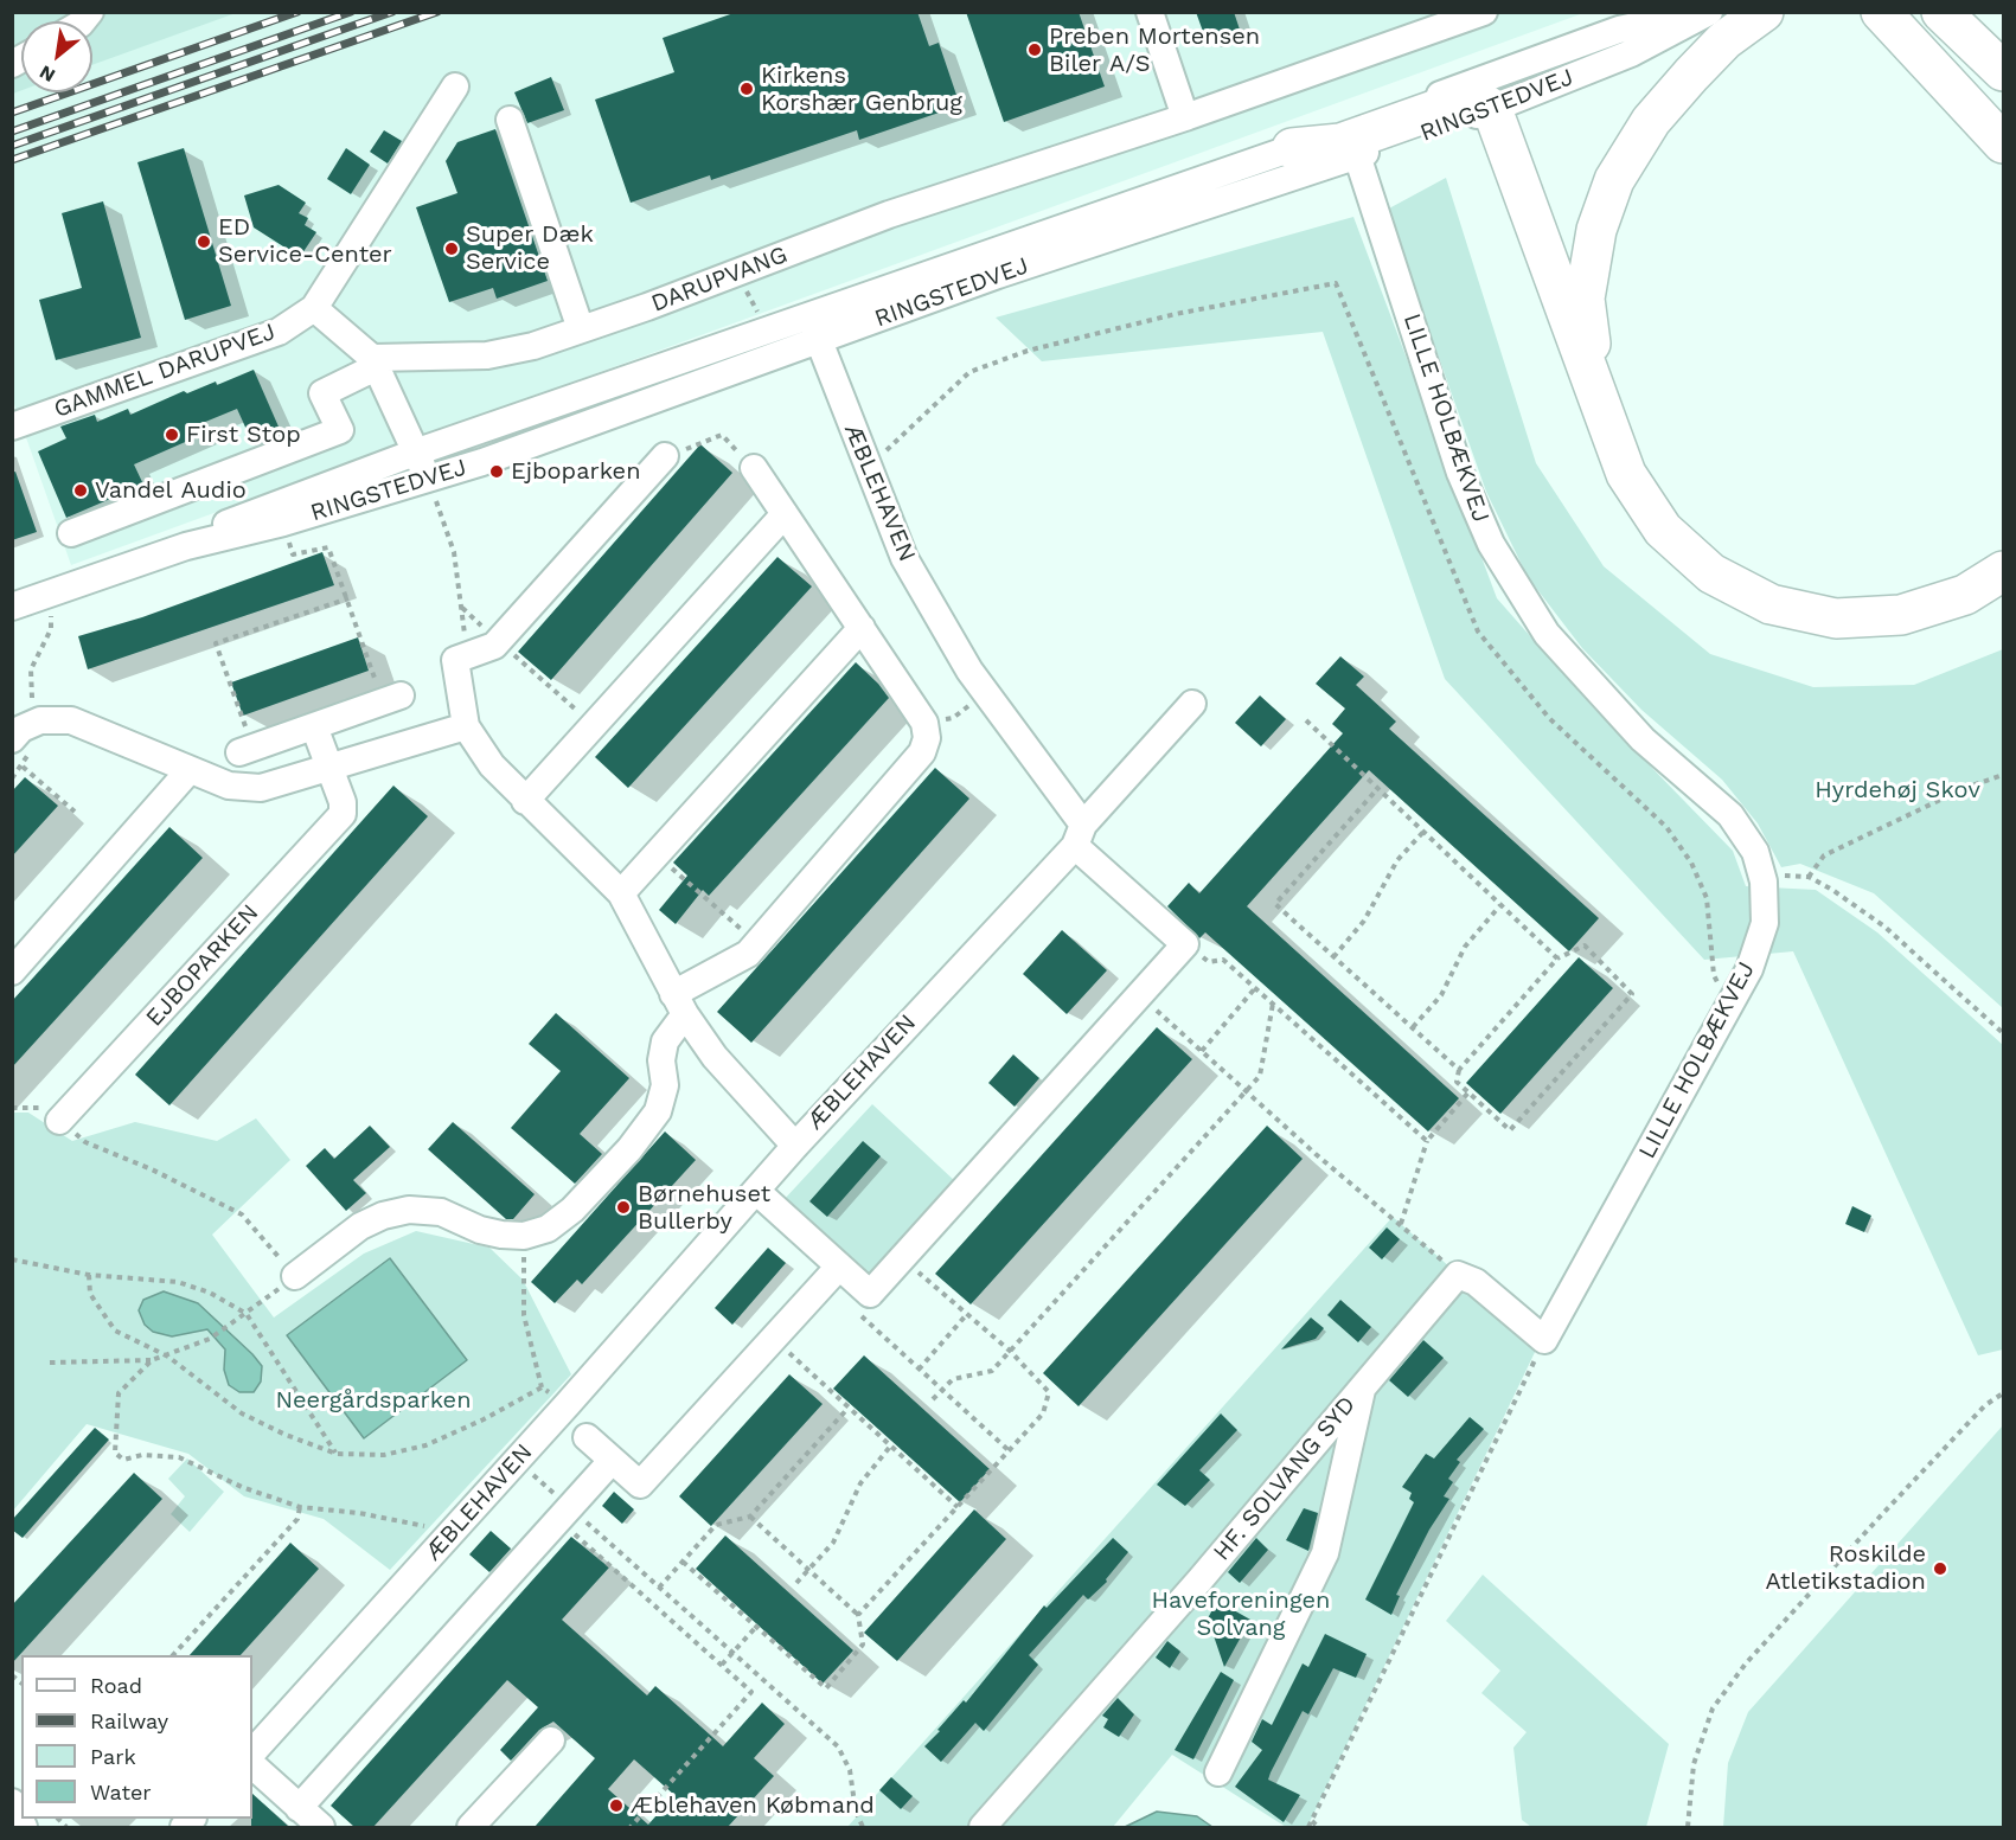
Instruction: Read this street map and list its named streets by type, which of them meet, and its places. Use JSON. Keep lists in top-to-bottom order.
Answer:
{
  "streets": {
    "street": [
      "RINGSTEDVEJ",
      "DARUPVANG",
      "GAMMEL DARUPVEJ",
      "LILLE HOLBÆKVEJ",
      "ÆBLEHAVEN",
      "EJBOPARKEN",
      "HF. SOLVANG SYD"
    ]
  },
  "crossings": [
    ["RINGSTEDVEJ", "LILLE HOLBÆKVEJ"],
    ["RINGSTEDVEJ", "ÆBLEHAVEN"]
  ],
  "parks": ["Hyrdehøj Skov", "Neergårdsparken", "Haveforeningen Solvang"],
  "places": [
    "Preben Mortensen Biler A/S",
    "Kirkens Korshær Genbrug",
    "ED Service-Center",
    "Super Dæk Service",
    "First Stop",
    "Ejboparken",
    "Vandel Audio",
    "Børnehuset Bullerby",
    "Roskilde Atletikstadion",
    "Æblehaven Købmand"
  ],
  "legend": [
    "Road",
    "Railway",
    "Park",
    "Water"
  ],
  "north": "bottom left"
}
